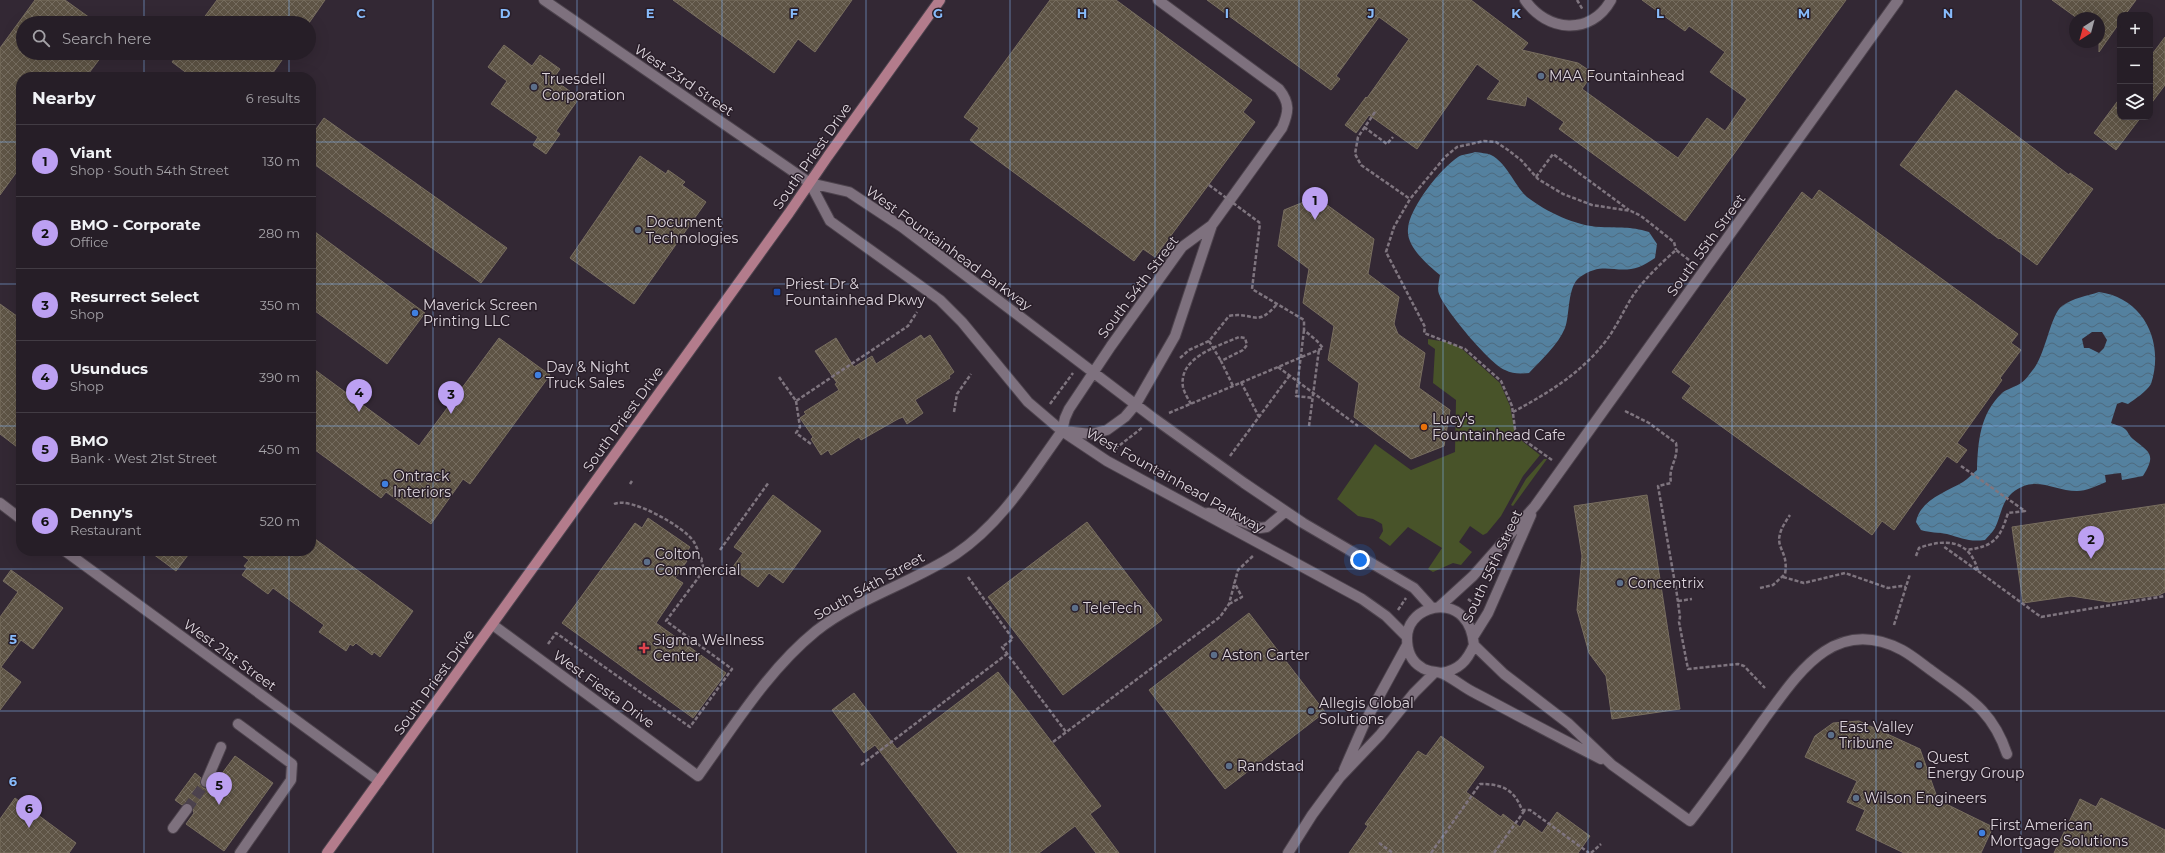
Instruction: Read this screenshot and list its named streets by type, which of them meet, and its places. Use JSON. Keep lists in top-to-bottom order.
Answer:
{
  "streets": {
    "main road": ["South Priest Drive"],
    "street": [
      "West 23rd Street",
      "South 55th Street",
      "West Fountainhead Parkway",
      "South 54th Street",
      "West 21st Street",
      "West Fiesta Drive"
    ]
  },
  "crossings": [
    ["West 23rd Street", "South Priest Drive"],
    ["West 23rd Street", "West Fountainhead Parkway"],
    ["South Priest Drive", "West Fountainhead Parkway"],
    ["South Priest Drive", "West 21st Street"],
    ["South Priest Drive", "West Fiesta Drive"],
    ["South 55th Street", "West Fountainhead Parkway"],
    ["West Fountainhead Parkway", "South 54th Street"],
    ["South 54th Street", "West Fiesta Drive"]
  ],
  "places": {
    "other": [
      "MAA Fountainhead",
      "Truesdell Corporation",
      "Document Technologies",
      "Maverick Screen Printing LLC",
      "Day & Night Truck Sales",
      "Lucy's Fountainhead Cafe",
      "Ontrack Interiors",
      "Colton Commercial",
      "Concentrix",
      "TeleTech",
      "Aston Carter",
      "Allegis Global Solutions",
      "East Valley Tribune",
      "Quest Energy Group",
      "Randstad",
      "Wilson Engineers",
      "First American Mortgage Solutions"
    ],
    "transit": ["Priest Dr & Fountainhead Pkwy"],
    "health": ["Sigma Wellness Center"]
  },
  "north": "bottom left",
  "page": {
    "map_buttons": ["+", "−"],
    "search": "Search here",
    "heading": ["Nearby", "6 results"],
    "list": [
      {
        "mark": "1",
        "name": "Viant",
        "note": "Shop · South 54th Street",
        "value": "130 m"
      },
      {
        "mark": "2",
        "name": "BMO - Corporate",
        "note": "Office",
        "value": "280 m"
      },
      {
        "mark": "3",
        "name": "Resurrect Select",
        "note": "Shop",
        "value": "350 m"
      },
      {
        "mark": "4",
        "name": "Usunducs",
        "note": "Shop",
        "value": "390 m"
      },
      {
        "mark": "5",
        "name": "BMO",
        "note": "Bank · West 21st Street",
        "value": "450 m"
      },
      {
        "mark": "6",
        "name": "Denny's",
        "note": "Restaurant",
        "value": "520 m"
      }
    ],
    "pins": [
      "1",
      "4",
      "3",
      "2",
      "5",
      "6"
    ]
  },
  "grid": {
    "columns": [
      "C",
      "D",
      "E",
      "F",
      "G",
      "H",
      "I",
      "J",
      "K",
      "L",
      "M",
      "N"
    ],
    "rows": ["5", "6"]
  }
}
